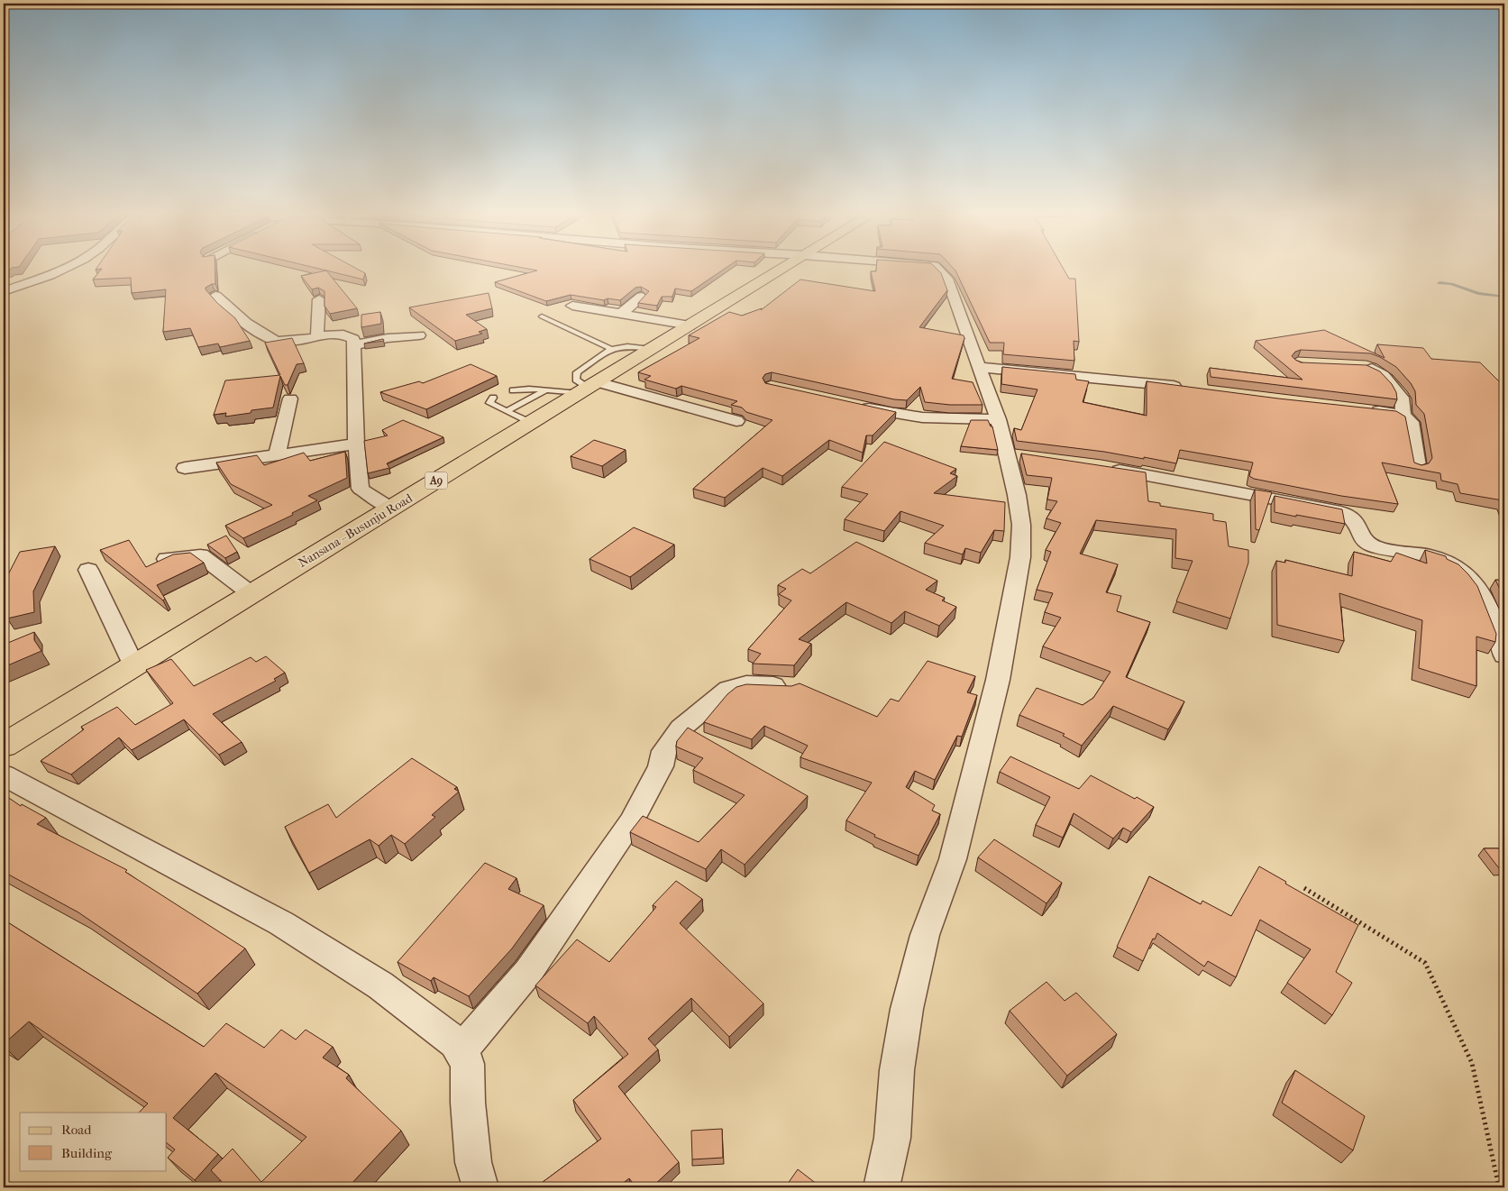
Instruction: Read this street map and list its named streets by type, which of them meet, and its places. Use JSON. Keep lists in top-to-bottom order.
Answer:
{
  "streets": {
    "main road": ["A9", "Nansana - Busunju Road"]
  },
  "legend": ["Road", "Building"]
}
